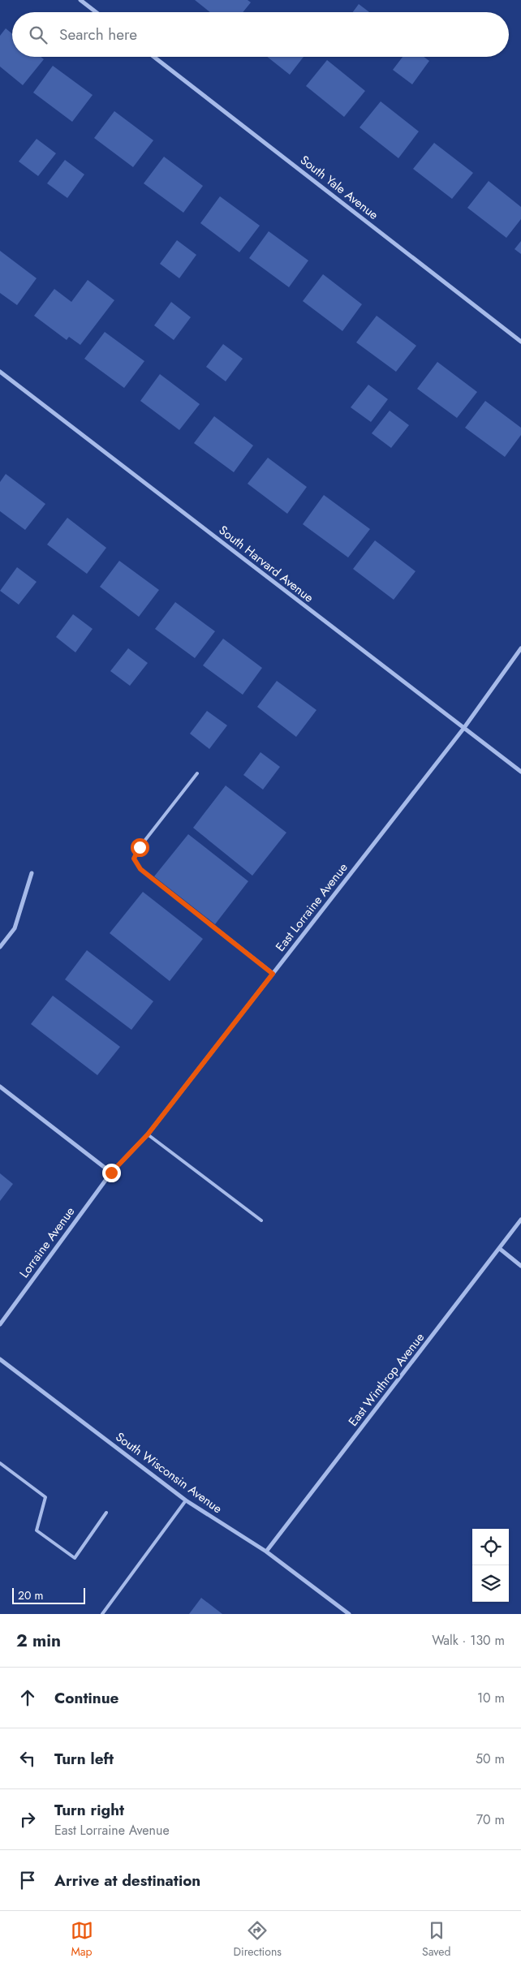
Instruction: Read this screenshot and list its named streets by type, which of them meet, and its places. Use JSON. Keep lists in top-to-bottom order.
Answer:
{
  "streets": {
    "street": [
      "South Yale Avenue",
      "South Harvard Avenue",
      "East Lorraine Avenue",
      "Lorraine Avenue",
      "East Winthrop Avenue",
      "South Wisconsin Avenue"
    ]
  },
  "crossings": [
    ["South Harvard Avenue", "East Lorraine Avenue"],
    ["East Lorraine Avenue", "Lorraine Avenue"],
    ["East Winthrop Avenue", "South Wisconsin Avenue"]
  ],
  "scale_bar": "20 m",
  "page": {
    "search": "Search here",
    "scale": "20 m",
    "heading": ["2 min", "Walk · 130 m"],
    "list": [
      ["Continue", "10 m"],
      ["Turn left", "50 m"],
      ["Turn right", "East Lorraine Avenue", "70 m"],
      "Arrive at destination"
    ],
    "nav": ["Map", "Directions", "Saved"]
  }
}
